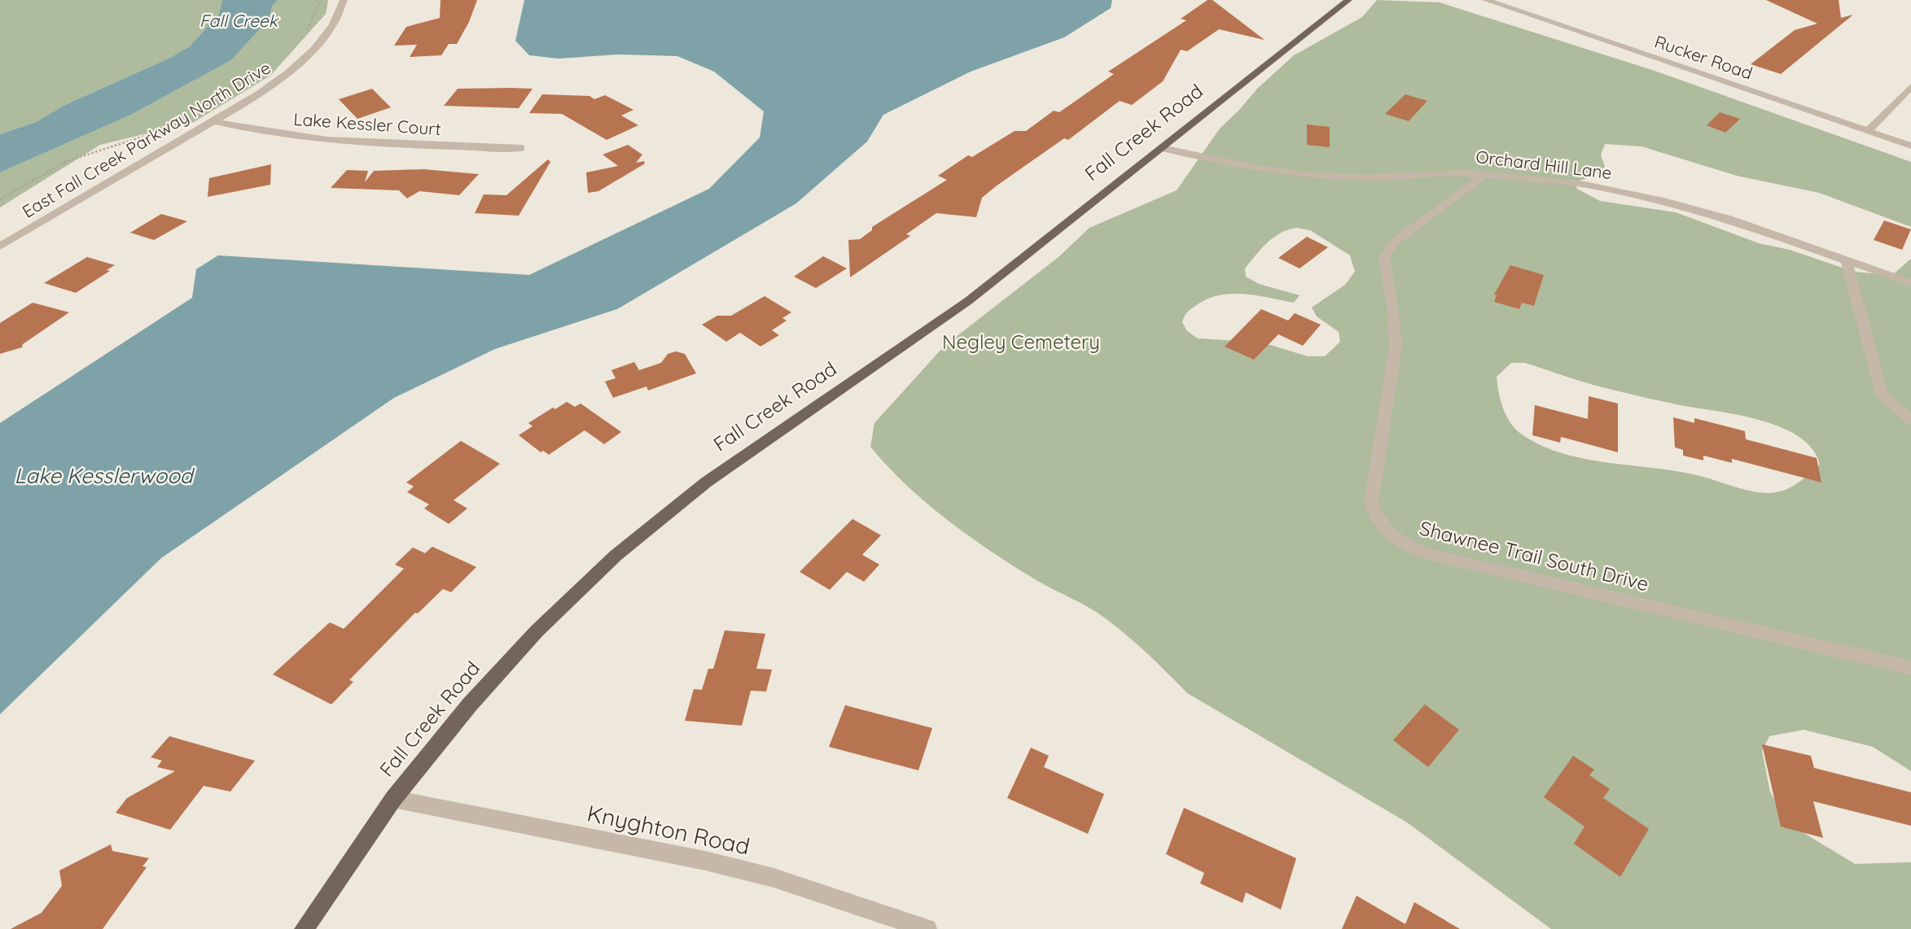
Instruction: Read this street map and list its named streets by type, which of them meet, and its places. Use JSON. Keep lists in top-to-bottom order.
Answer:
{
  "streets": {
    "main road": ["Fall Creek Road"],
    "street": [
      "Rucker Road",
      "Lake Kessler Court",
      "East Fall Creek Parkway North Drive",
      "Orchard Hill Lane",
      "Shawnee Trail South Drive",
      "Knyghton Road"
    ]
  },
  "crossings": [
    ["Lake Kessler Court", "East Fall Creek Parkway North Drive"],
    ["Fall Creek Road", "Orchard Hill Lane"],
    ["Fall Creek Road", "Knyghton Road"],
    ["Orchard Hill Lane", "Shawnee Trail South Drive"]
  ],
  "water": ["Fall Creek", "Lake Kesslerwood"],
  "parks": ["Negley Cemetery"]
}
